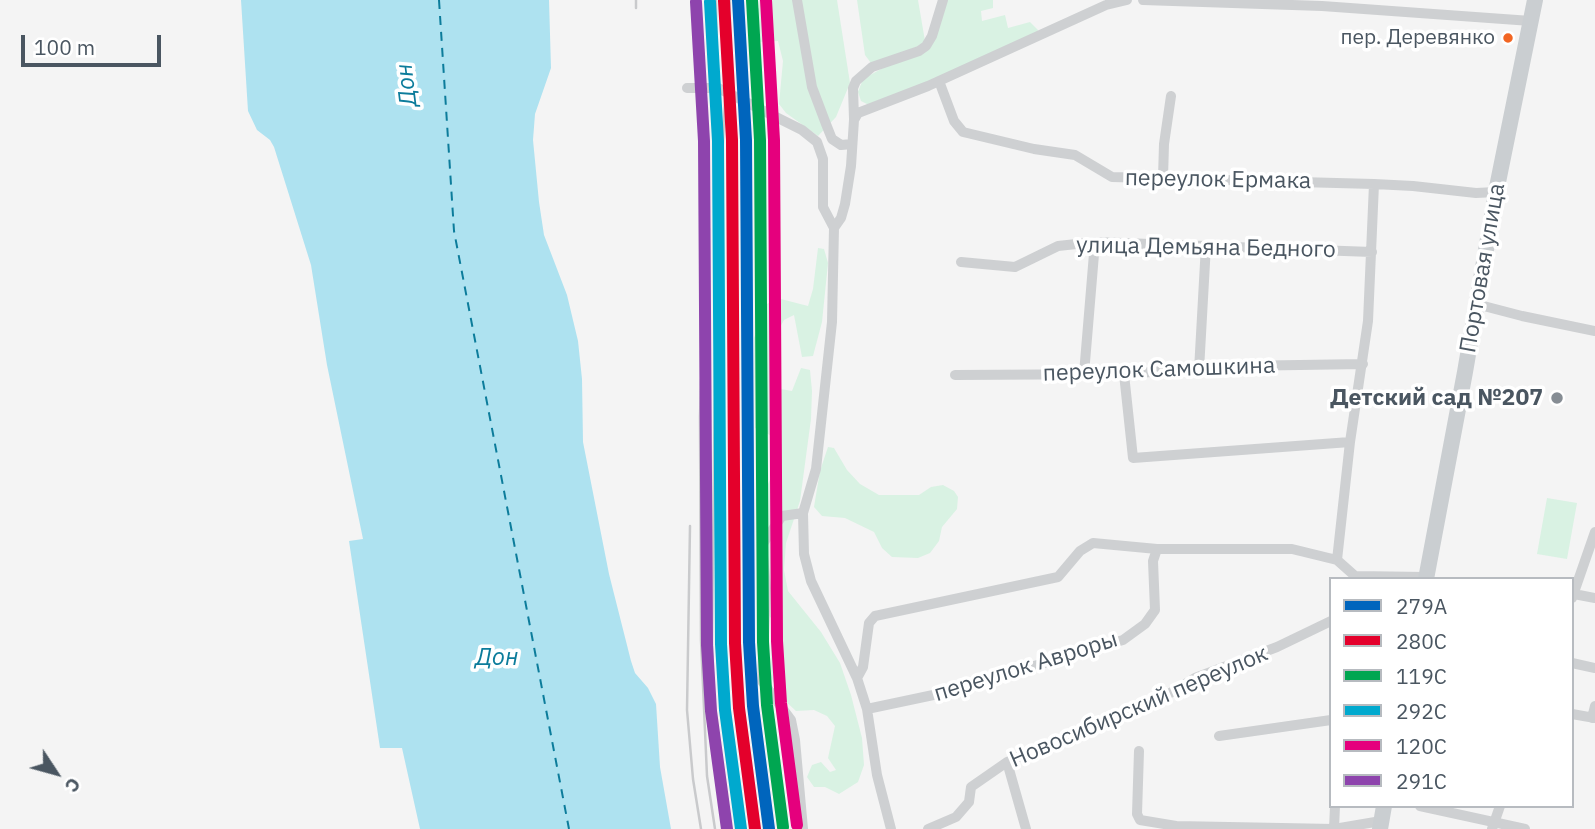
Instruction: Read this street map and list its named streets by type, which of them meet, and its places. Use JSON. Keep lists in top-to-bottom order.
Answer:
{
  "streets": {
    "main road": ["Портовая улица"],
    "street": [
      "переулок Ермака",
      "улица Демьяна Бедного",
      "переулок Самошкина",
      "переулок Авроры",
      "Новосибирский переулок"
    ]
  },
  "crossings": [
    ["переулок Ермака", "Портовая улица"]
  ],
  "water": ["Дон"],
  "places": ["пер. Деревянко", "Детский сад №207"],
  "lines": [
    "transit line 279А",
    "transit line 119С",
    "transit line 120С",
    "transit line 280С",
    "transit line 292С",
    "transit line 291С"
  ],
  "legend": [
    "279А",
    "280С",
    "119С",
    "292С",
    "120С",
    "291С"
  ],
  "scale_bar": "100 m",
  "north": "bottom right"
}
